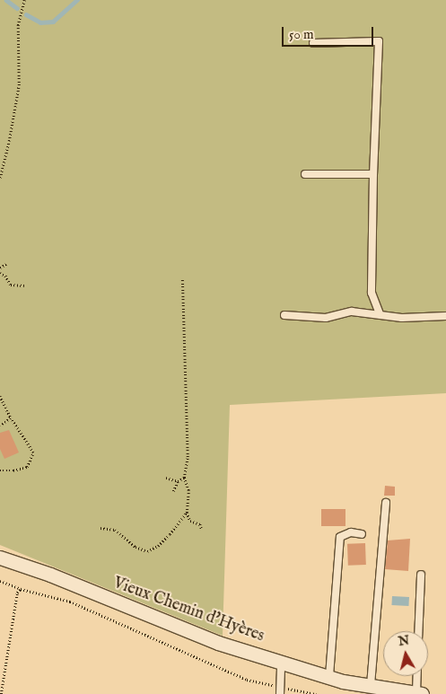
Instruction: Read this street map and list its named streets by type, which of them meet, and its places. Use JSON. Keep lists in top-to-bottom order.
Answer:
{
  "streets": {
    "street": ["Vieux Chemin d'Hyères"]
  },
  "scale_bar": "50 m",
  "north": "top"
}
